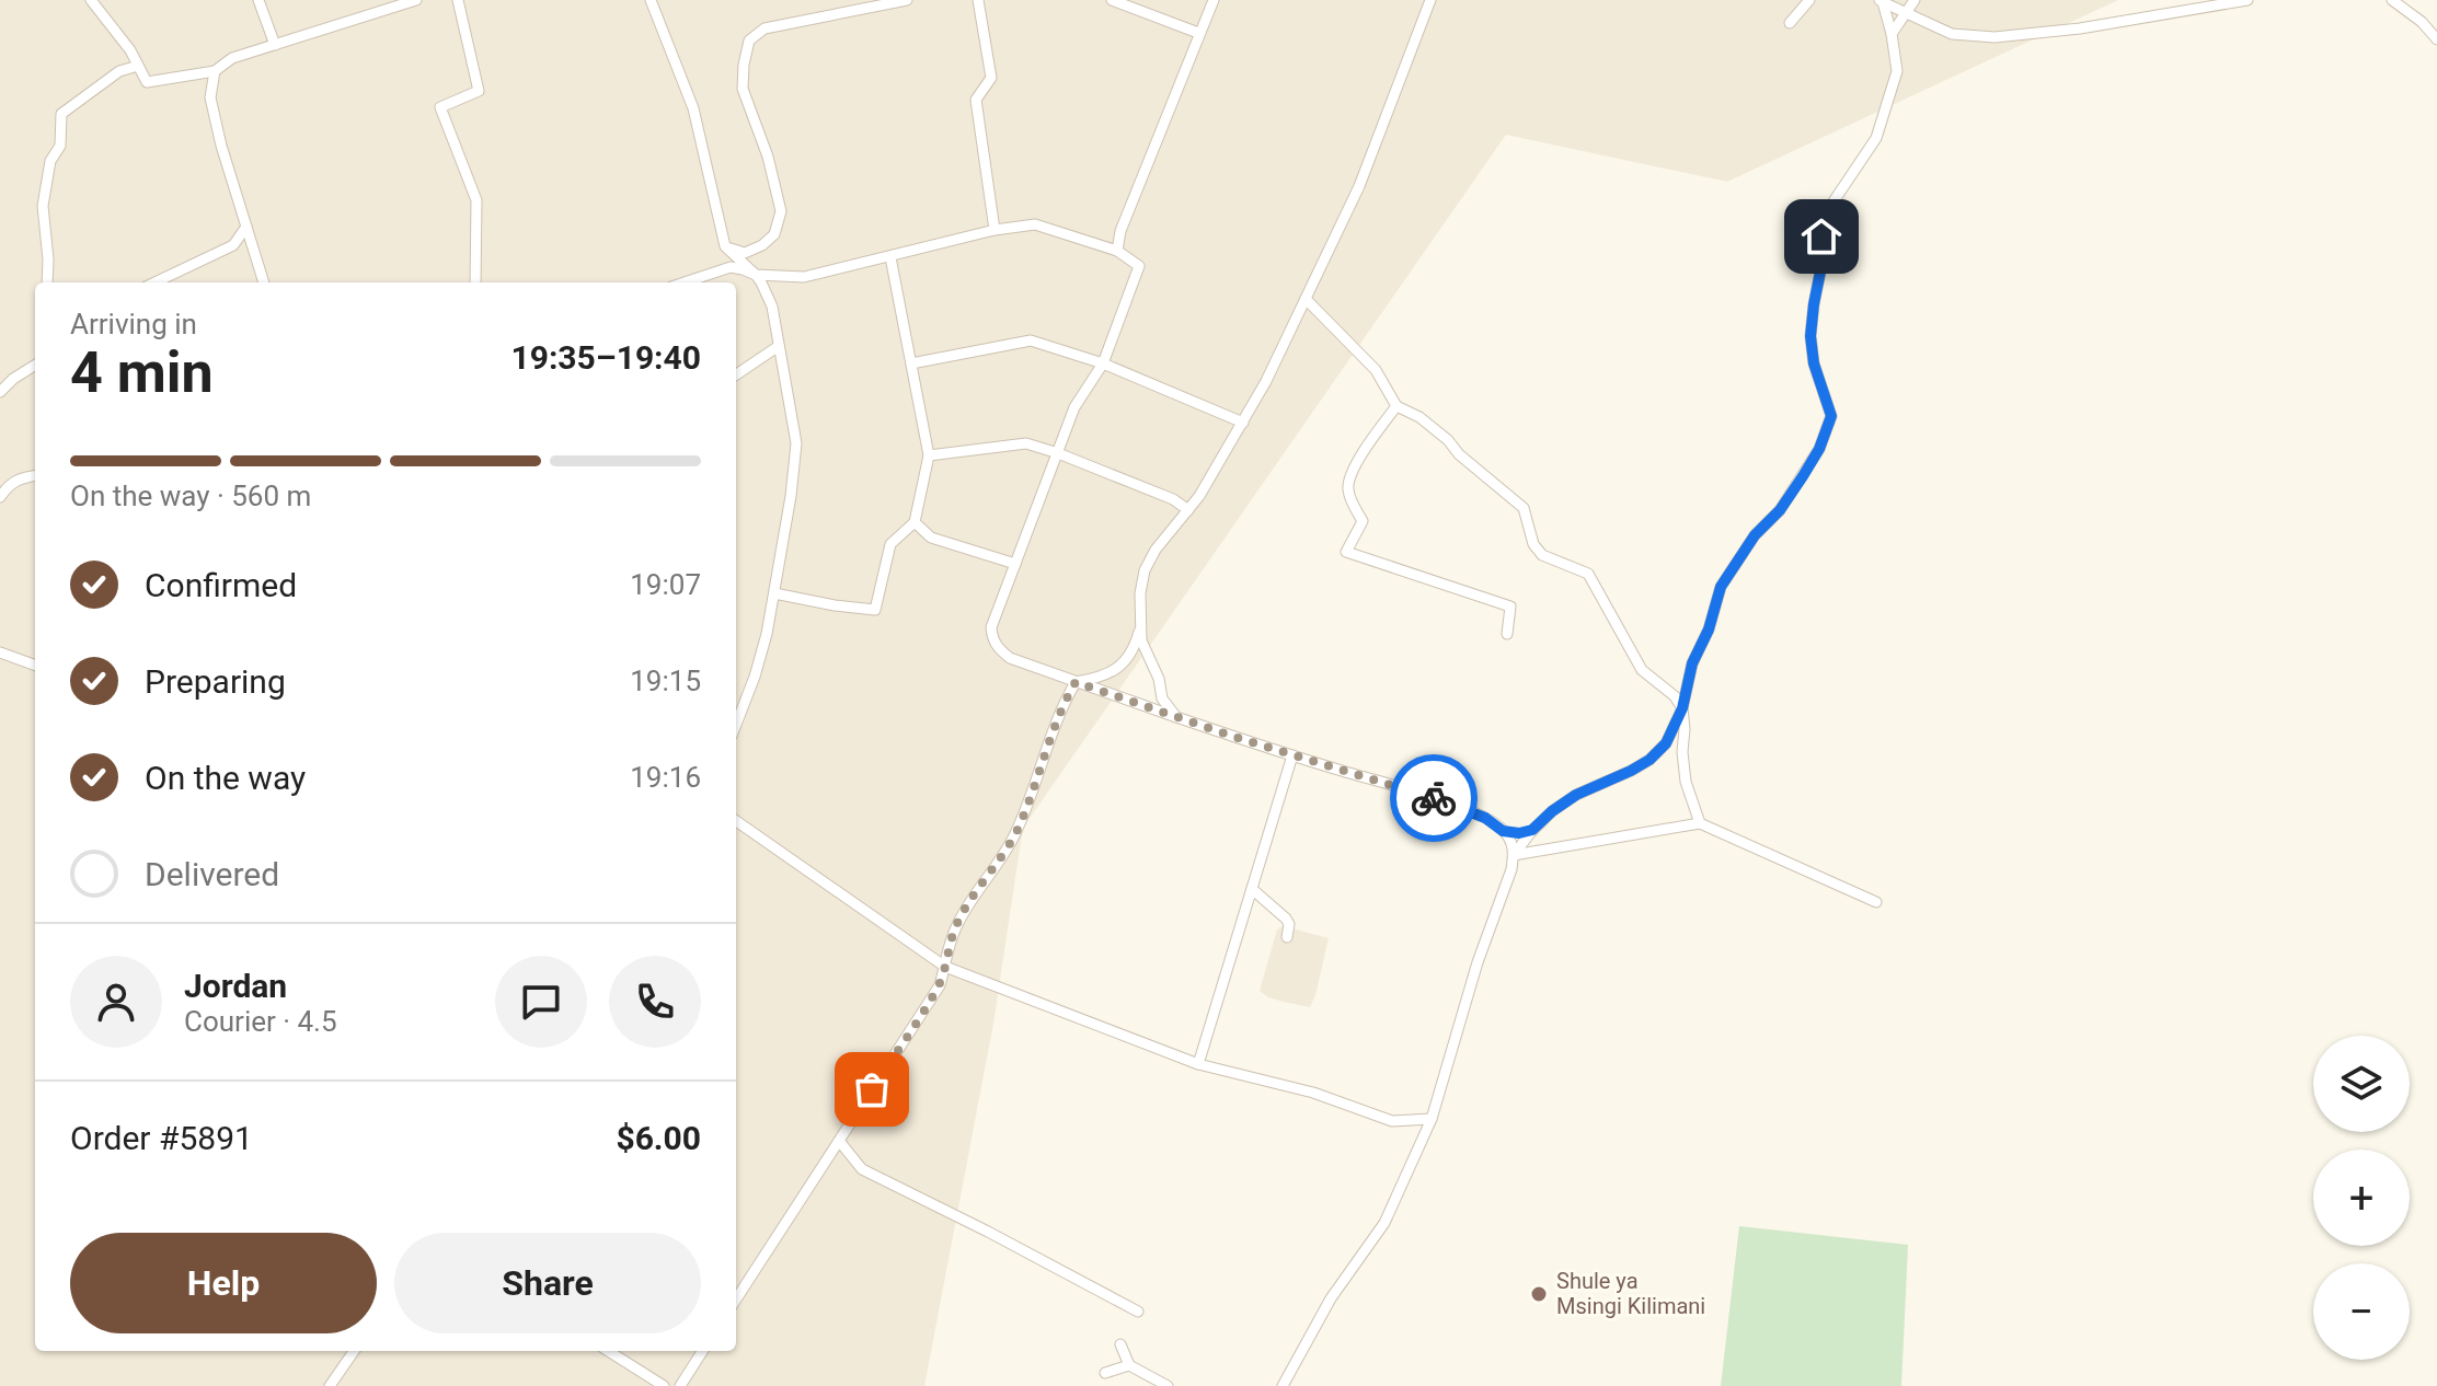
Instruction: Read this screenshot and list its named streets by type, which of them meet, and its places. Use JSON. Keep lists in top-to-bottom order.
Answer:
{
  "places": ["Shule ya Msingi Kilimani"],
  "page": {
    "heading": ["4 min", "Arriving in", "19:35–19:40"],
    "panel": [
      "Jordan",
      "Courier · 4.5",
      "Order #5891",
      "$6.00"
    ],
    "bar": "On the way · 560 m",
    "list": [
      ["Confirmed", "19:07"],
      ["Preparing", "19:15"],
      ["On the way", "19:16"],
      "Delivered"
    ],
    "map_buttons": ["+", "−"],
    "buttons": ["Help", "Share"]
  }
}
